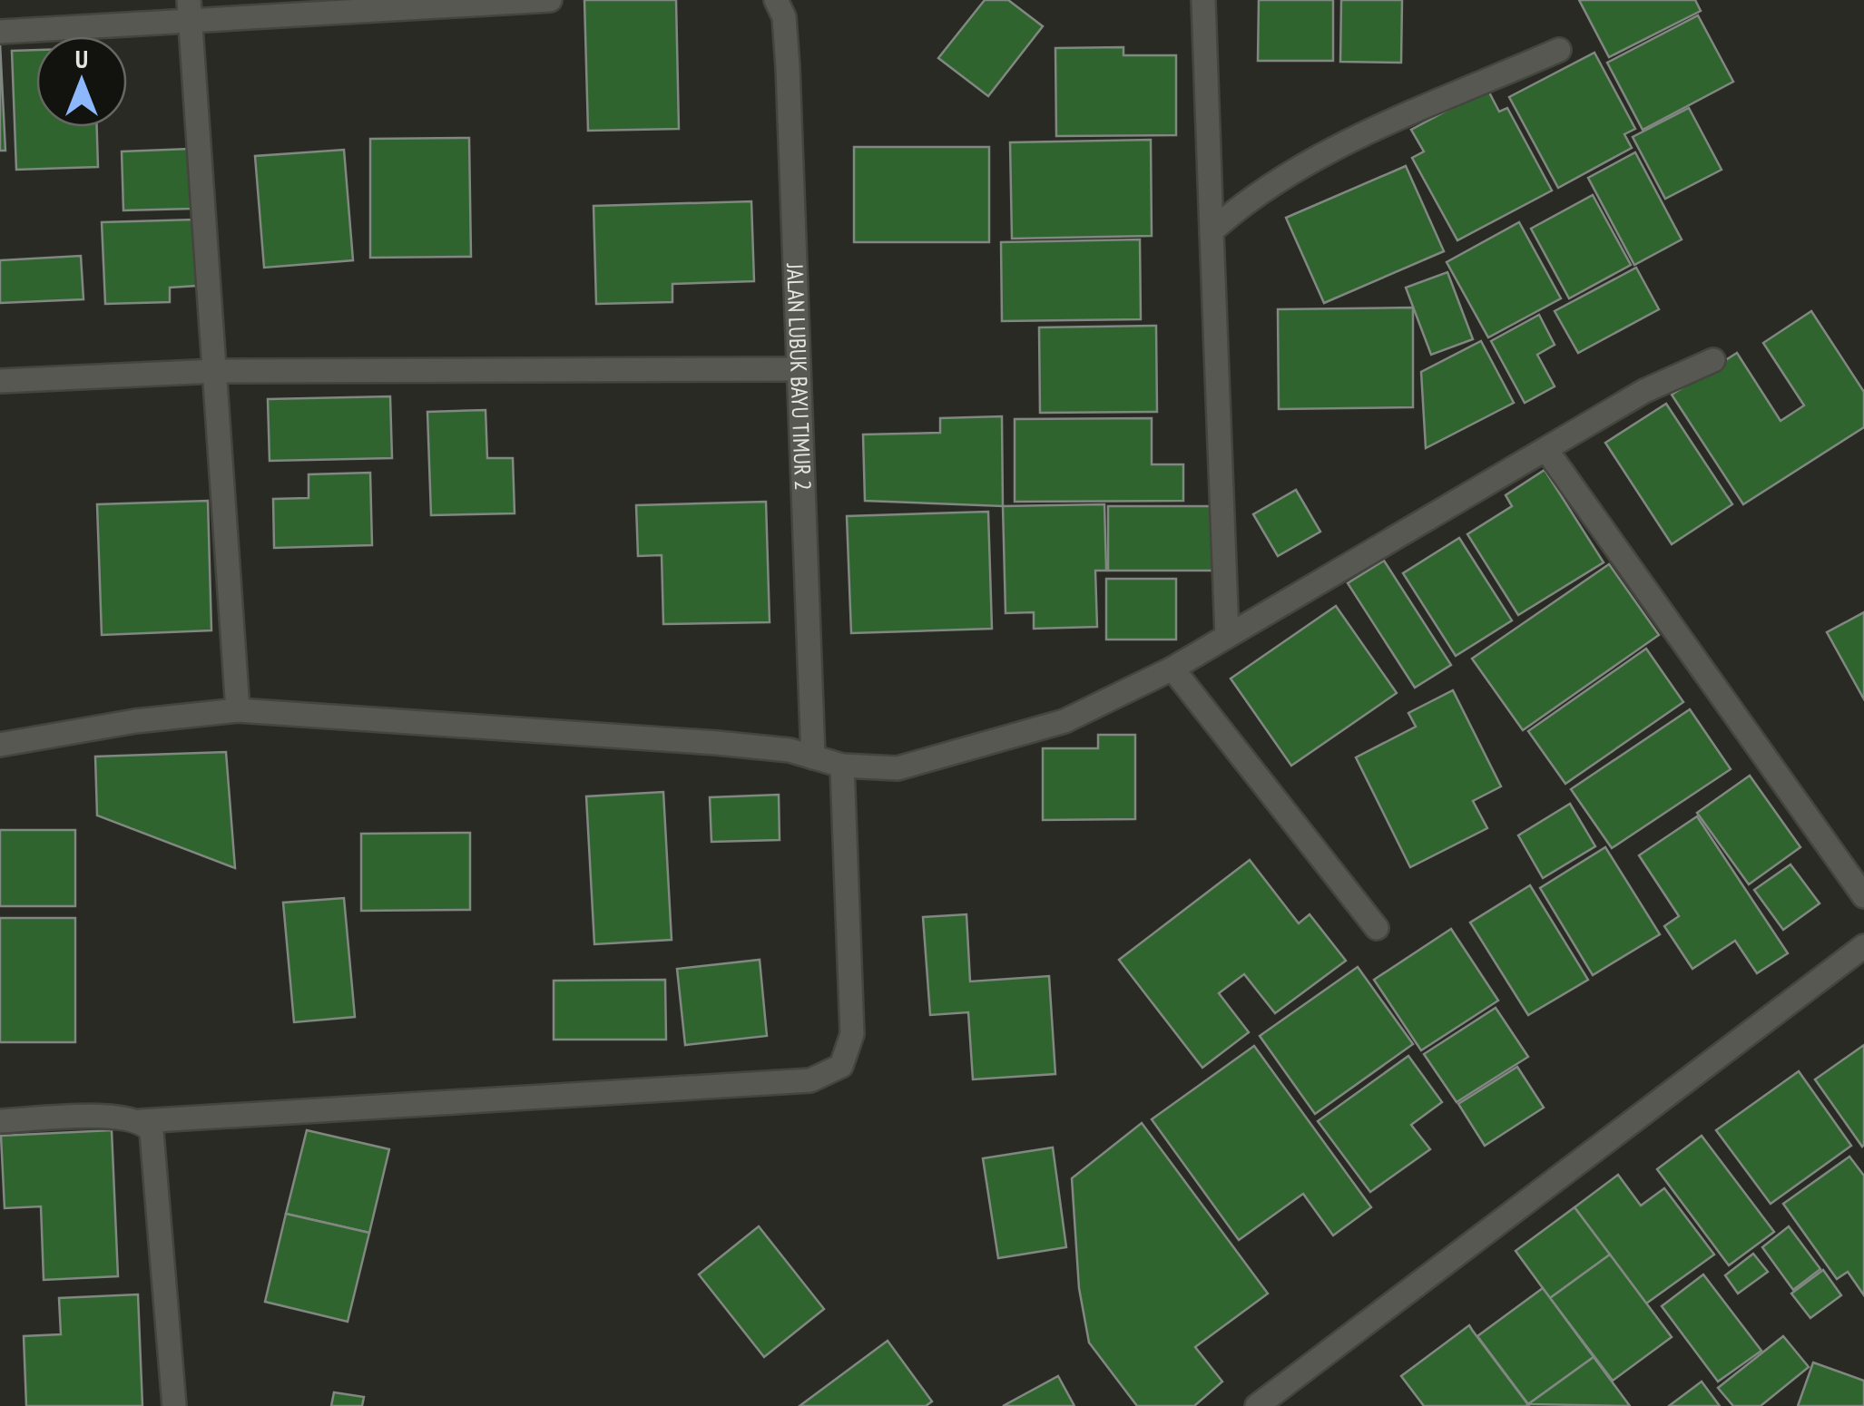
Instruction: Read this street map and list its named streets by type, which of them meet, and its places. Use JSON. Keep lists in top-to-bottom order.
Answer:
{
  "streets": {
    "street": ["JALAN LUBUK BAYU TIMUR 2"]
  },
  "north": "top"
}
